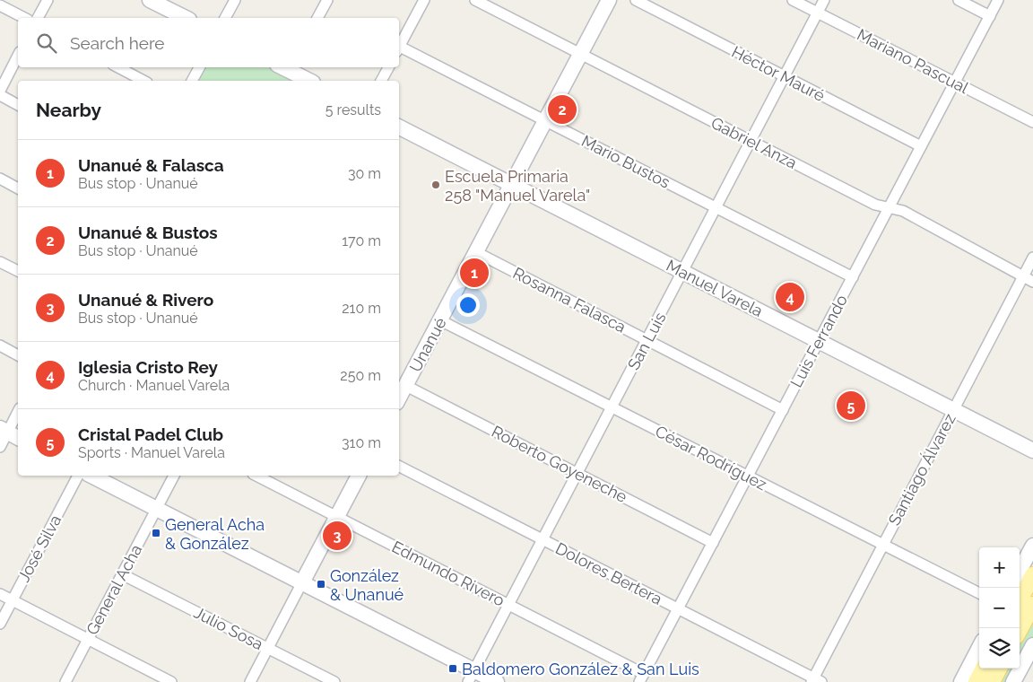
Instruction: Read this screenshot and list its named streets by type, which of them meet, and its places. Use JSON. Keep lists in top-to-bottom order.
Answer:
{
  "streets": {
    "street": [
      "Mariano Pascual",
      "Héctor Mauré",
      "Gabriel Anza",
      "Mario Bustos",
      "Manuel Varela",
      "Rosanna Falasca",
      "San Luis",
      "Luis Ferrando",
      "Unanué",
      "César Rodríguez",
      "Roberto Goyeneche",
      "Santiago Álvarez",
      "José Silva",
      "Edmundo Rivero",
      "Dolores Bertera",
      "General Acha",
      "Julio Sosa"
    ]
  },
  "crossings": [
    ["Mariano Pascual", "San Luis"],
    ["Mariano Pascual", "Luis Ferrando"],
    ["Héctor Mauré", "San Luis"],
    ["Héctor Mauré", "Luis Ferrando"],
    ["Gabriel Anza", "San Luis"],
    ["Gabriel Anza", "Luis Ferrando"],
    ["Gabriel Anza", "Unanué"],
    ["Gabriel Anza", "Santiago Álvarez"],
    ["Mario Bustos", "San Luis"],
    ["Mario Bustos", "Luis Ferrando"],
    ["Mario Bustos", "Unanué"],
    ["Manuel Varela", "San Luis"],
    ["Manuel Varela", "Luis Ferrando"],
    ["Manuel Varela", "Unanué"],
    ["Manuel Varela", "Santiago Álvarez"],
    ["Rosanna Falasca", "San Luis"],
    ["Rosanna Falasca", "Luis Ferrando"],
    ["Rosanna Falasca", "Unanué"],
    ["San Luis", "César Rodríguez"],
    ["San Luis", "Roberto Goyeneche"],
    ["San Luis", "Edmundo Rivero"],
    ["San Luis", "Dolores Bertera"],
    ["Luis Ferrando", "César Rodríguez"],
    ["Luis Ferrando", "Roberto Goyeneche"],
    ["Luis Ferrando", "Edmundo Rivero"],
    ["Luis Ferrando", "Dolores Bertera"],
    ["Unanué", "César Rodríguez"],
    ["Unanué", "Roberto Goyeneche"],
    ["César Rodríguez", "Santiago Álvarez"],
    ["Santiago Álvarez", "Dolores Bertera"],
    ["General Acha", "Julio Sosa"]
  ],
  "places": {
    "other": ["Escuela Primaria 258 \"Manuel Varela\""],
    "transit": ["General Acha & González", "González & Unanué", "Baldomero González & San Luis"]
  },
  "page": {
    "search": "Search here",
    "heading": ["Nearby", "5 results"],
    "pins": [
      "2",
      "1",
      "4",
      "5",
      "3"
    ],
    "list": [
      {
        "mark": "1",
        "name": "Unanué & Falasca",
        "note": "Bus stop · Unanué",
        "value": "30 m"
      },
      {
        "mark": "2",
        "name": "Unanué & Bustos",
        "note": "Bus stop · Unanué",
        "value": "170 m"
      },
      {
        "mark": "3",
        "name": "Unanué & Rivero",
        "note": "Bus stop · Unanué",
        "value": "210 m"
      },
      {
        "mark": "4",
        "name": "Iglesia Cristo Rey",
        "note": "Church · Manuel Varela",
        "value": "250 m"
      },
      {
        "mark": "5",
        "name": "Cristal Padel Club",
        "note": "Sports · Manuel Varela",
        "value": "310 m"
      }
    ],
    "map_buttons": ["+", "−"]
  }
}
